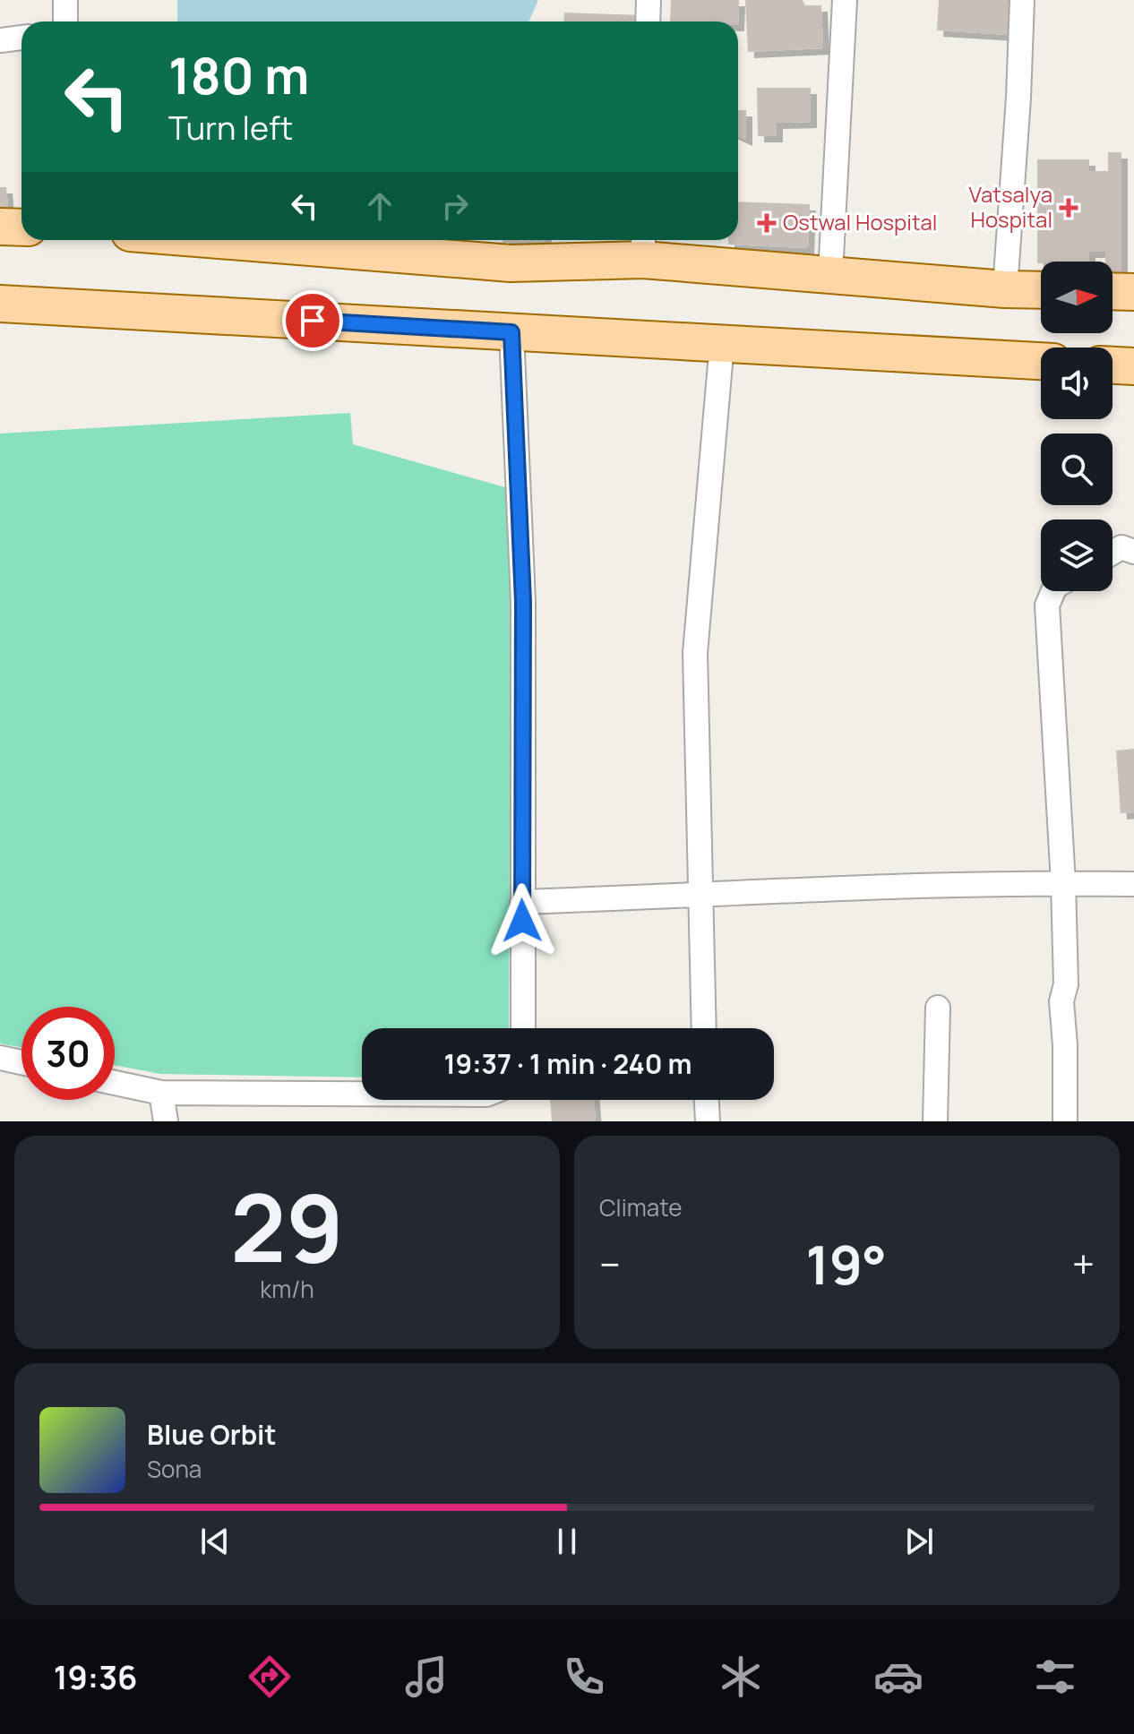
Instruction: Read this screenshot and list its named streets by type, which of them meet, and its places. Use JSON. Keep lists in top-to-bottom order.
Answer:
{
  "places": {
    "health": ["Vatsalya Hospital", "Ostwal Hospital"]
  },
  "north": "right",
  "page": {
    "turn": ["180 m", "Turn left"],
    "limit": "30",
    "trip": "19:37 · 1 min · 240 m",
    "tile": [
      ["29", "km/h"],
      "Climate"
    ],
    "heat": ["−", "19°", "+"],
    "song": ["Blue Orbit", "Sona"],
    "tabs": "19:36"
  }
}
